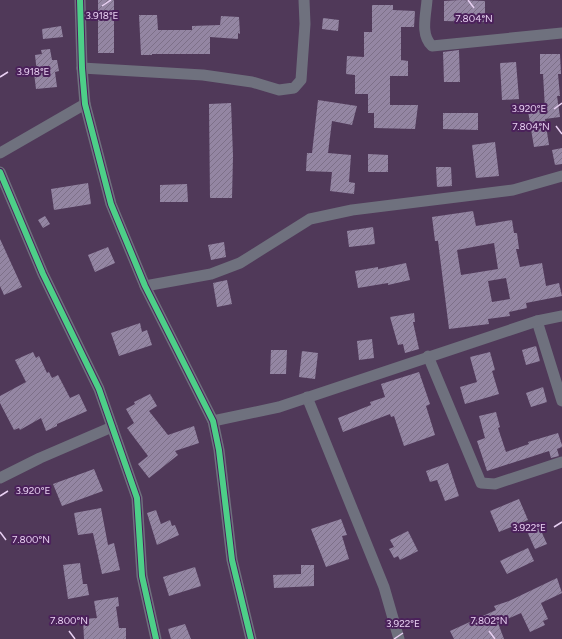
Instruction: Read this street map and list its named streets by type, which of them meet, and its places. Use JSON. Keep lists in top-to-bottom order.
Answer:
{
  "coordinates": [
    "3.918°E",
    "7.804°N",
    "3.920°E",
    "3.922°E",
    "7.800°N",
    "7.802°N"
  ]
}
